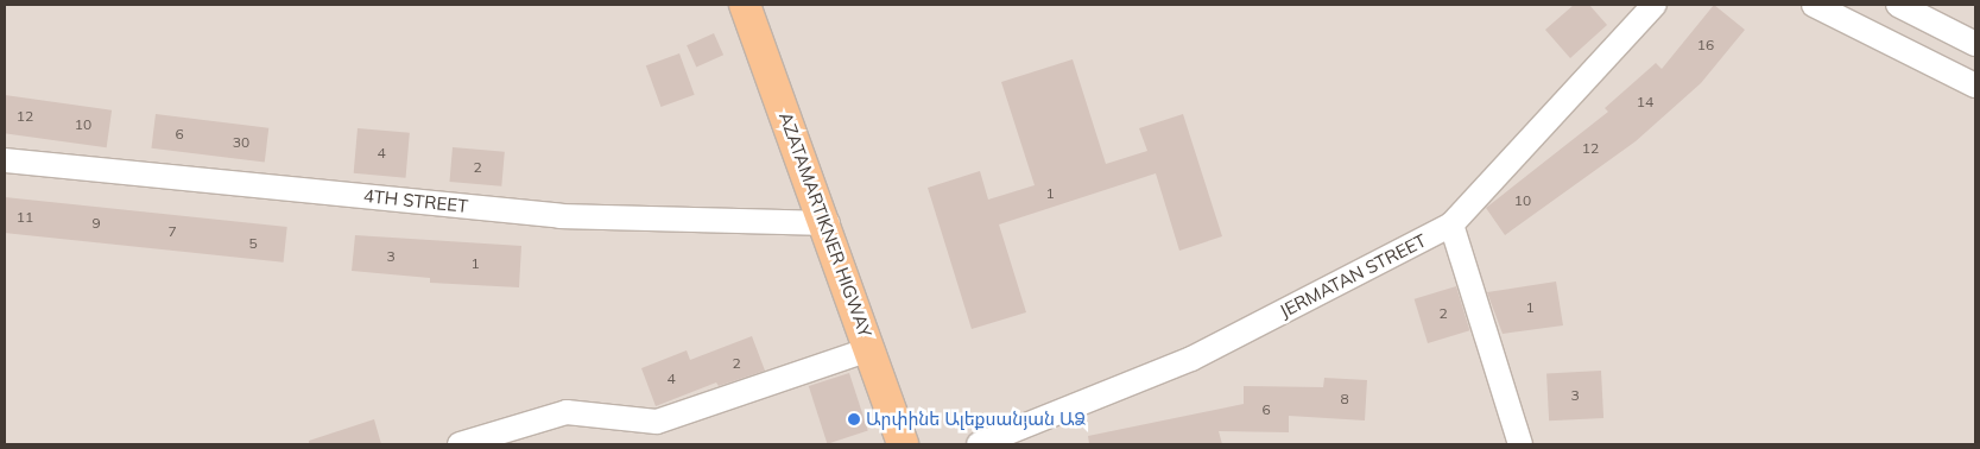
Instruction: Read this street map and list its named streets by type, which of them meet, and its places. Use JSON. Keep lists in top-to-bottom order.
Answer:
{
  "streets": {
    "main road": ["AZATAMARTIKNER HIGWAY"],
    "street": ["4TH STREET", "JERMATAN STREET"]
  },
  "crossings": [
    ["4TH STREET", "AZATAMARTIKNER HIGWAY"]
  ],
  "places": ["Արփինե Ալեքսանյան ԱՁ"],
  "house_numbers": [
    "16",
    "14",
    "12",
    "10",
    "6",
    "30",
    "12",
    "4",
    "2",
    "1",
    "10",
    "11",
    "9",
    "7",
    "5",
    "3",
    "1",
    "1",
    "2",
    "2",
    "4",
    "3",
    "8",
    "6"
  ]
}
